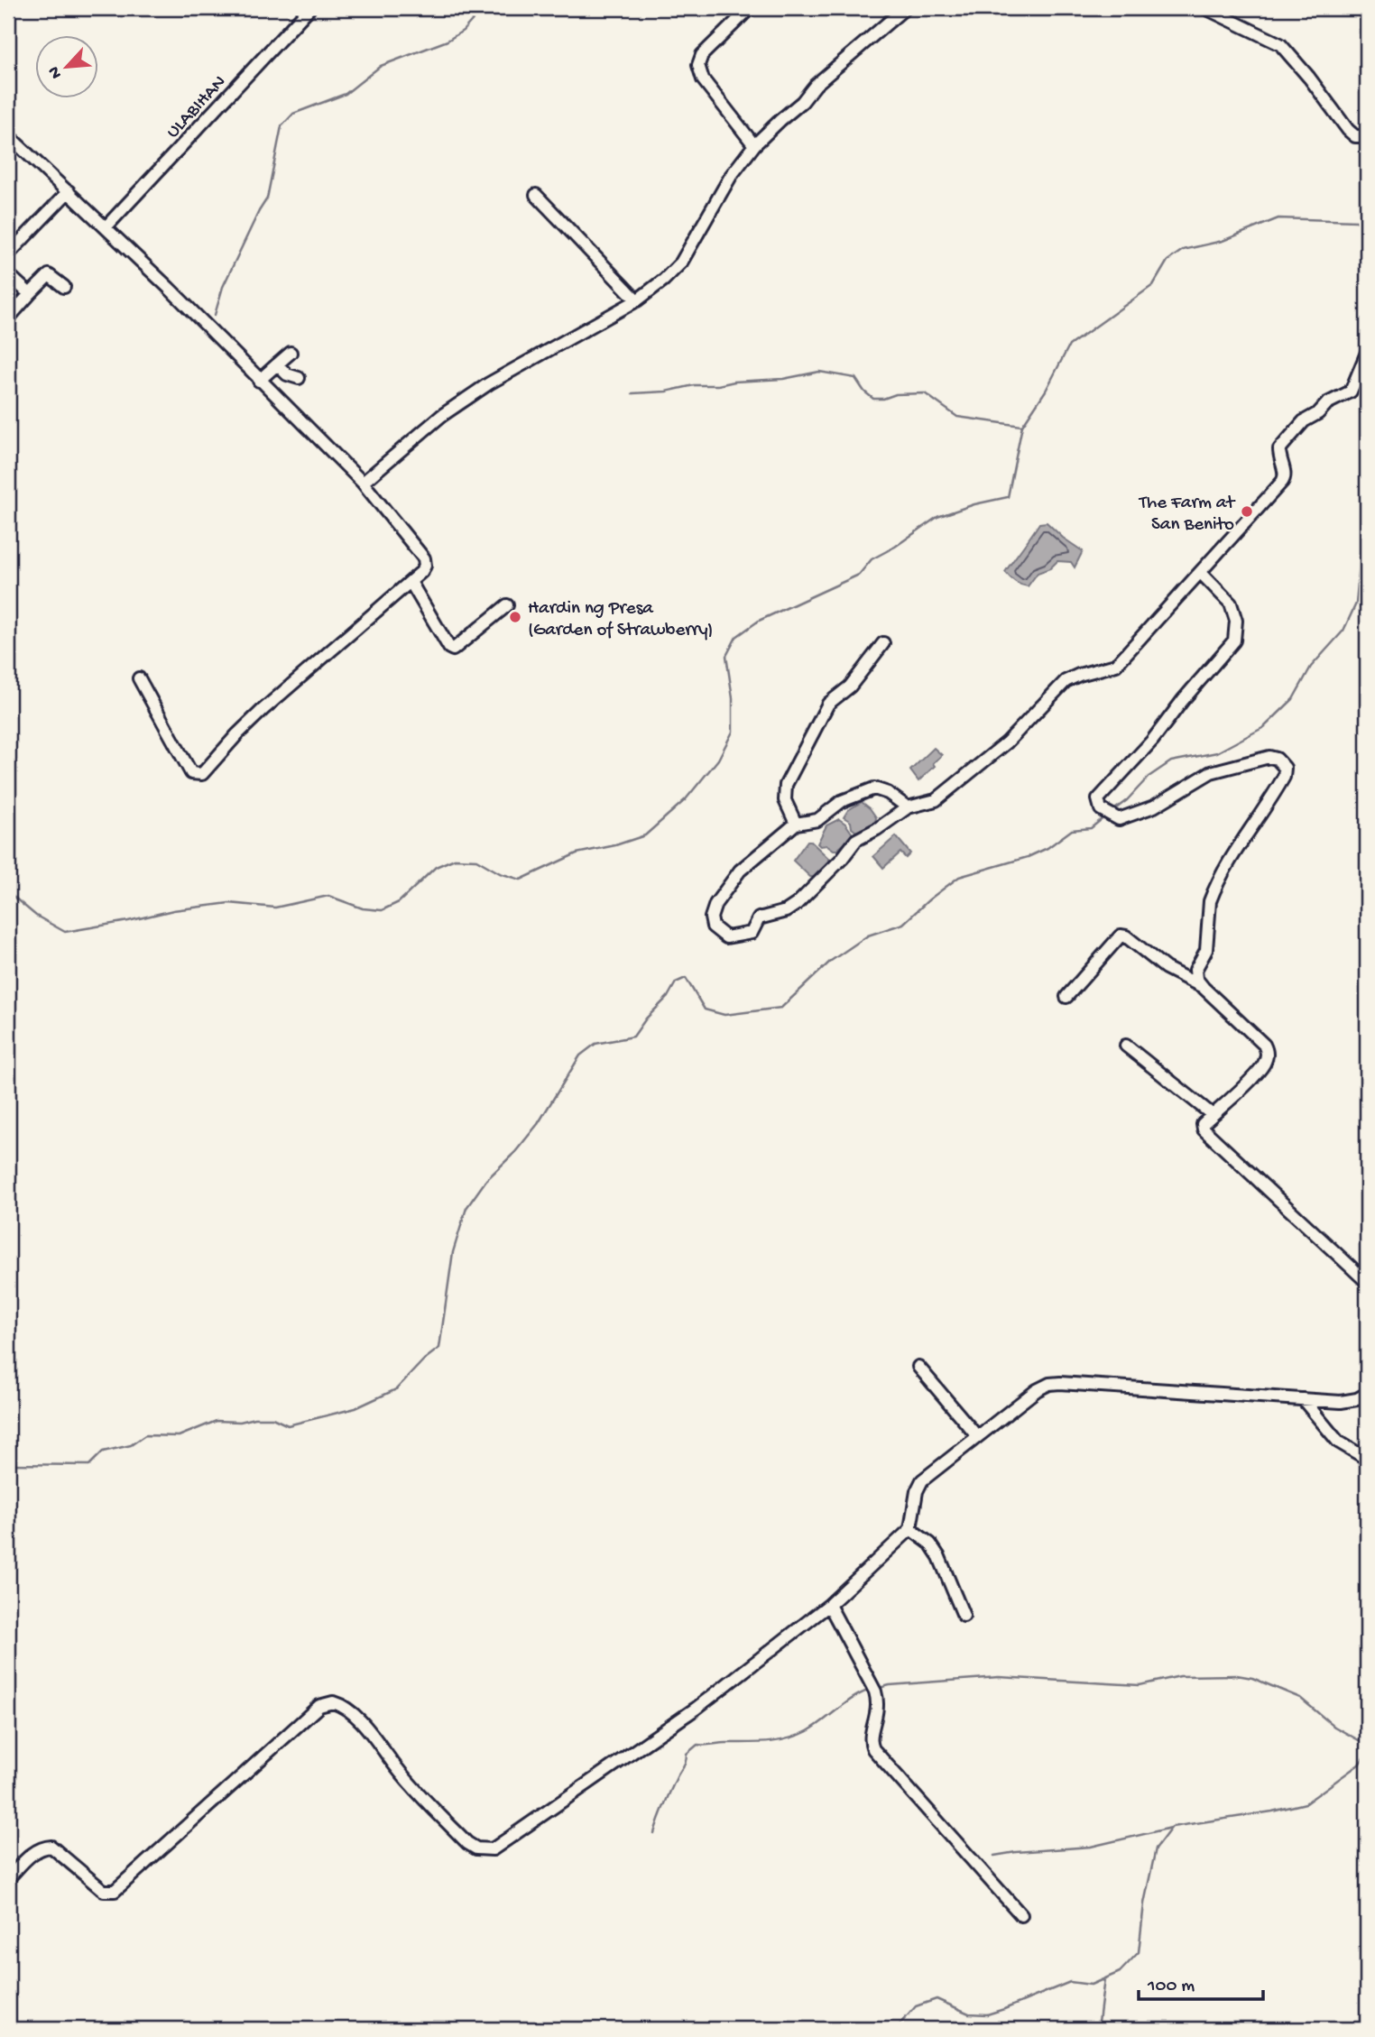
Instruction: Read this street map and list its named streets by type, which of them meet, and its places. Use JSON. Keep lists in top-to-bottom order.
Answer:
{
  "streets": {
    "street": ["ULABIHAN"]
  },
  "places": ["The Farm at San Benito", "Hardin ng Presa (Garden of Strawberry)"],
  "scale_bar": "100 m",
  "north": "bottom left"
}
